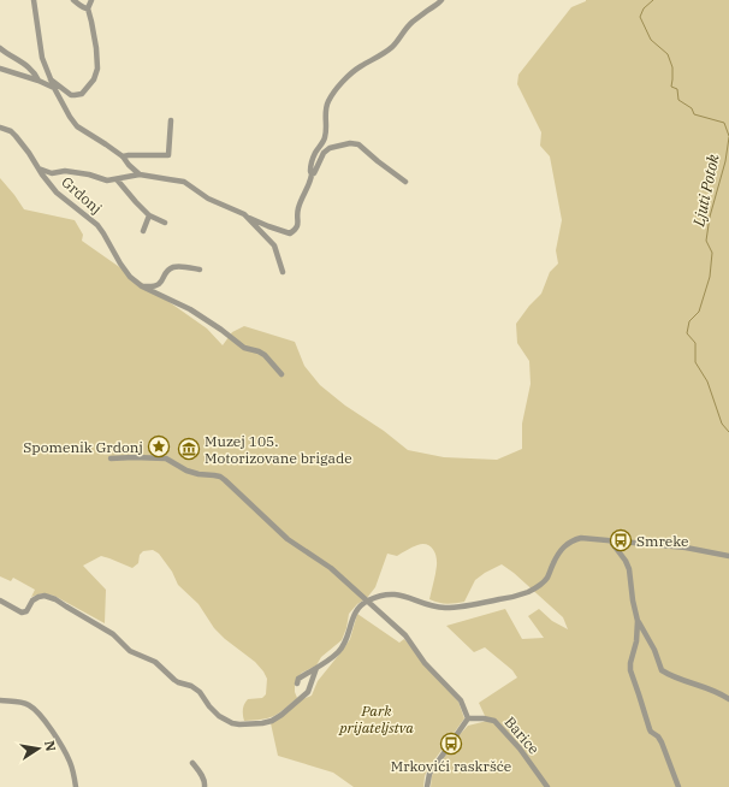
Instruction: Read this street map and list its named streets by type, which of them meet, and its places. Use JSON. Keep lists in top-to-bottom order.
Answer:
{
  "streets": {
    "street": ["Grdonj", "Barice"]
  },
  "water": ["Ljuti Potok"],
  "parks": ["Park prijateljstva"],
  "places": {
    "place": ["Spomenik Grdonj"],
    "museum": ["Muzej 105. Motorizovane brigade"],
    "bus stop": ["Smreke", "Mrkovići raskršće"]
  },
  "north": "right"
}
